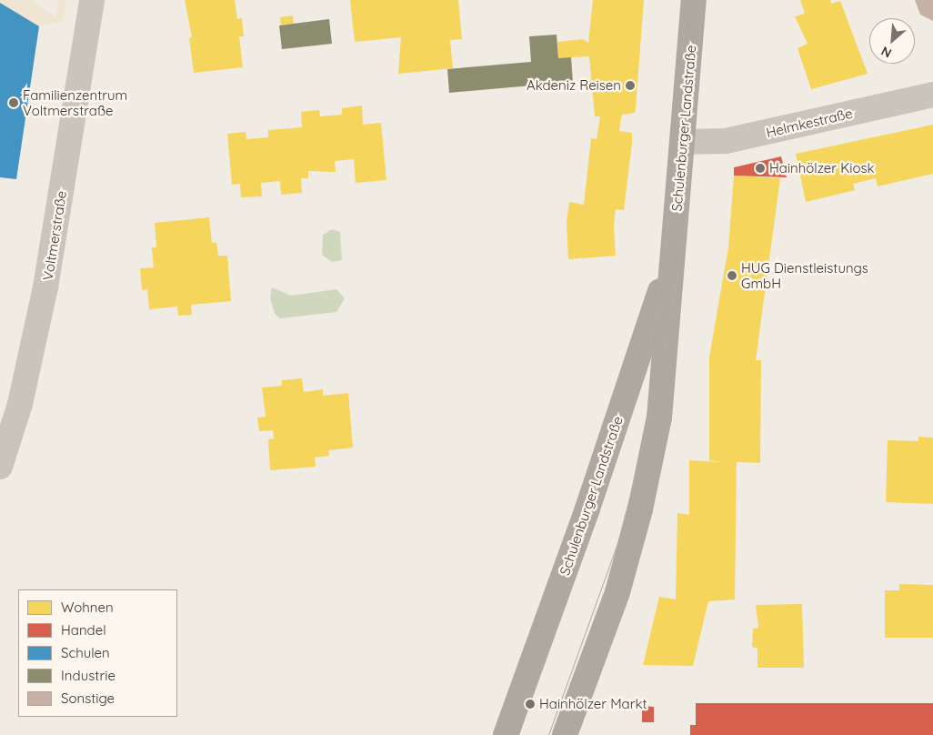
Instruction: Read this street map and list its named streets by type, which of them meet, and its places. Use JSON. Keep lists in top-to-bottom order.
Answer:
{
  "streets": {
    "main road": ["Schulenburger Landstraße"],
    "street": ["Helmkestraße", "Voltmerstraße"]
  },
  "crossings": [
    ["Helmkestraße", "Schulenburger Landstraße"]
  ],
  "places": [
    "Akdeniz Reisen",
    "Familienzentrum Voltmerstraße",
    "Hainhölzer Kiosk",
    "HUG Dienstleistungs GmbH",
    "Hainhölzer Markt"
  ],
  "legend": [
    "Wohnen",
    "Handel",
    "Schulen",
    "Industrie",
    "Sonstige"
  ],
  "north": "bottom left"
}
